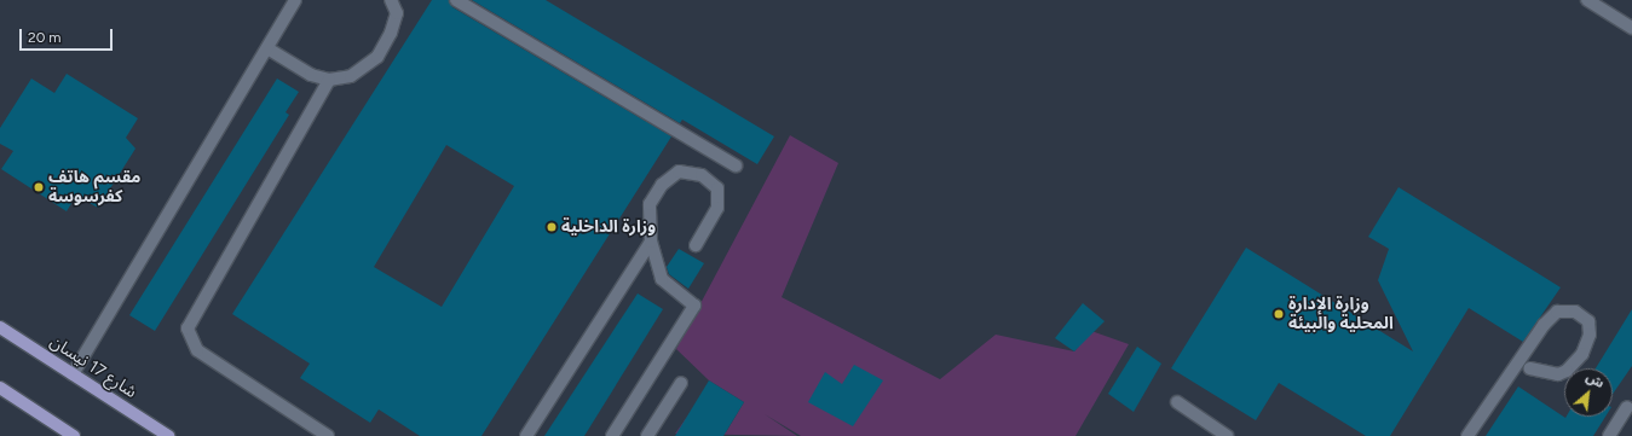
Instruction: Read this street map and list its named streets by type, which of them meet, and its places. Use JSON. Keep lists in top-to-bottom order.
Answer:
{
  "streets": {
    "main road": ["شارع 17 نيسان"]
  },
  "places": ["مقسم هاتف كفرسوسة", "وزارة الداخلية", "وزارة الإدارة المحلية والبيئة"],
  "scale_bar": "20 m",
  "north": "top right"
}
